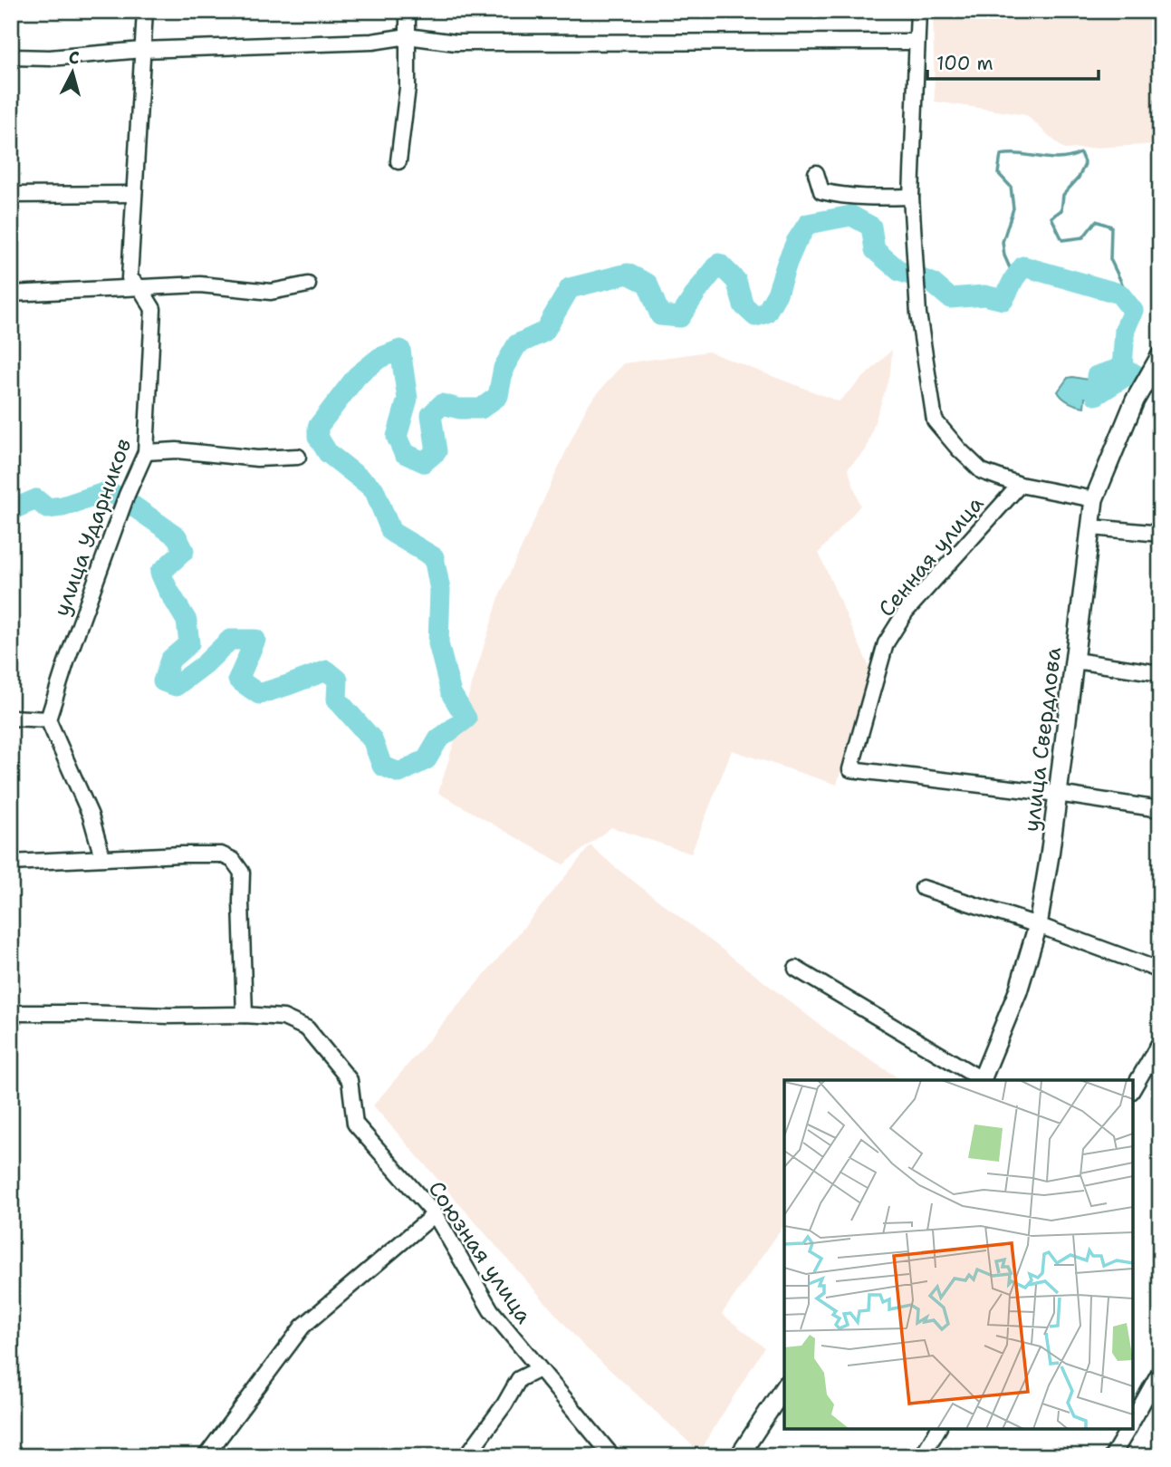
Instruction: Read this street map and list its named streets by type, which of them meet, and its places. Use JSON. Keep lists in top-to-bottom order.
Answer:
{
  "streets": {
    "main road": ["улица Свердлова"],
    "street": ["улица Ударников", "Сенная улица", "Союзная улица"]
  },
  "crossings": [
    ["Сенная улица", "улица Свердлова"]
  ],
  "scale_bar": "100 m",
  "north": "top"
}
